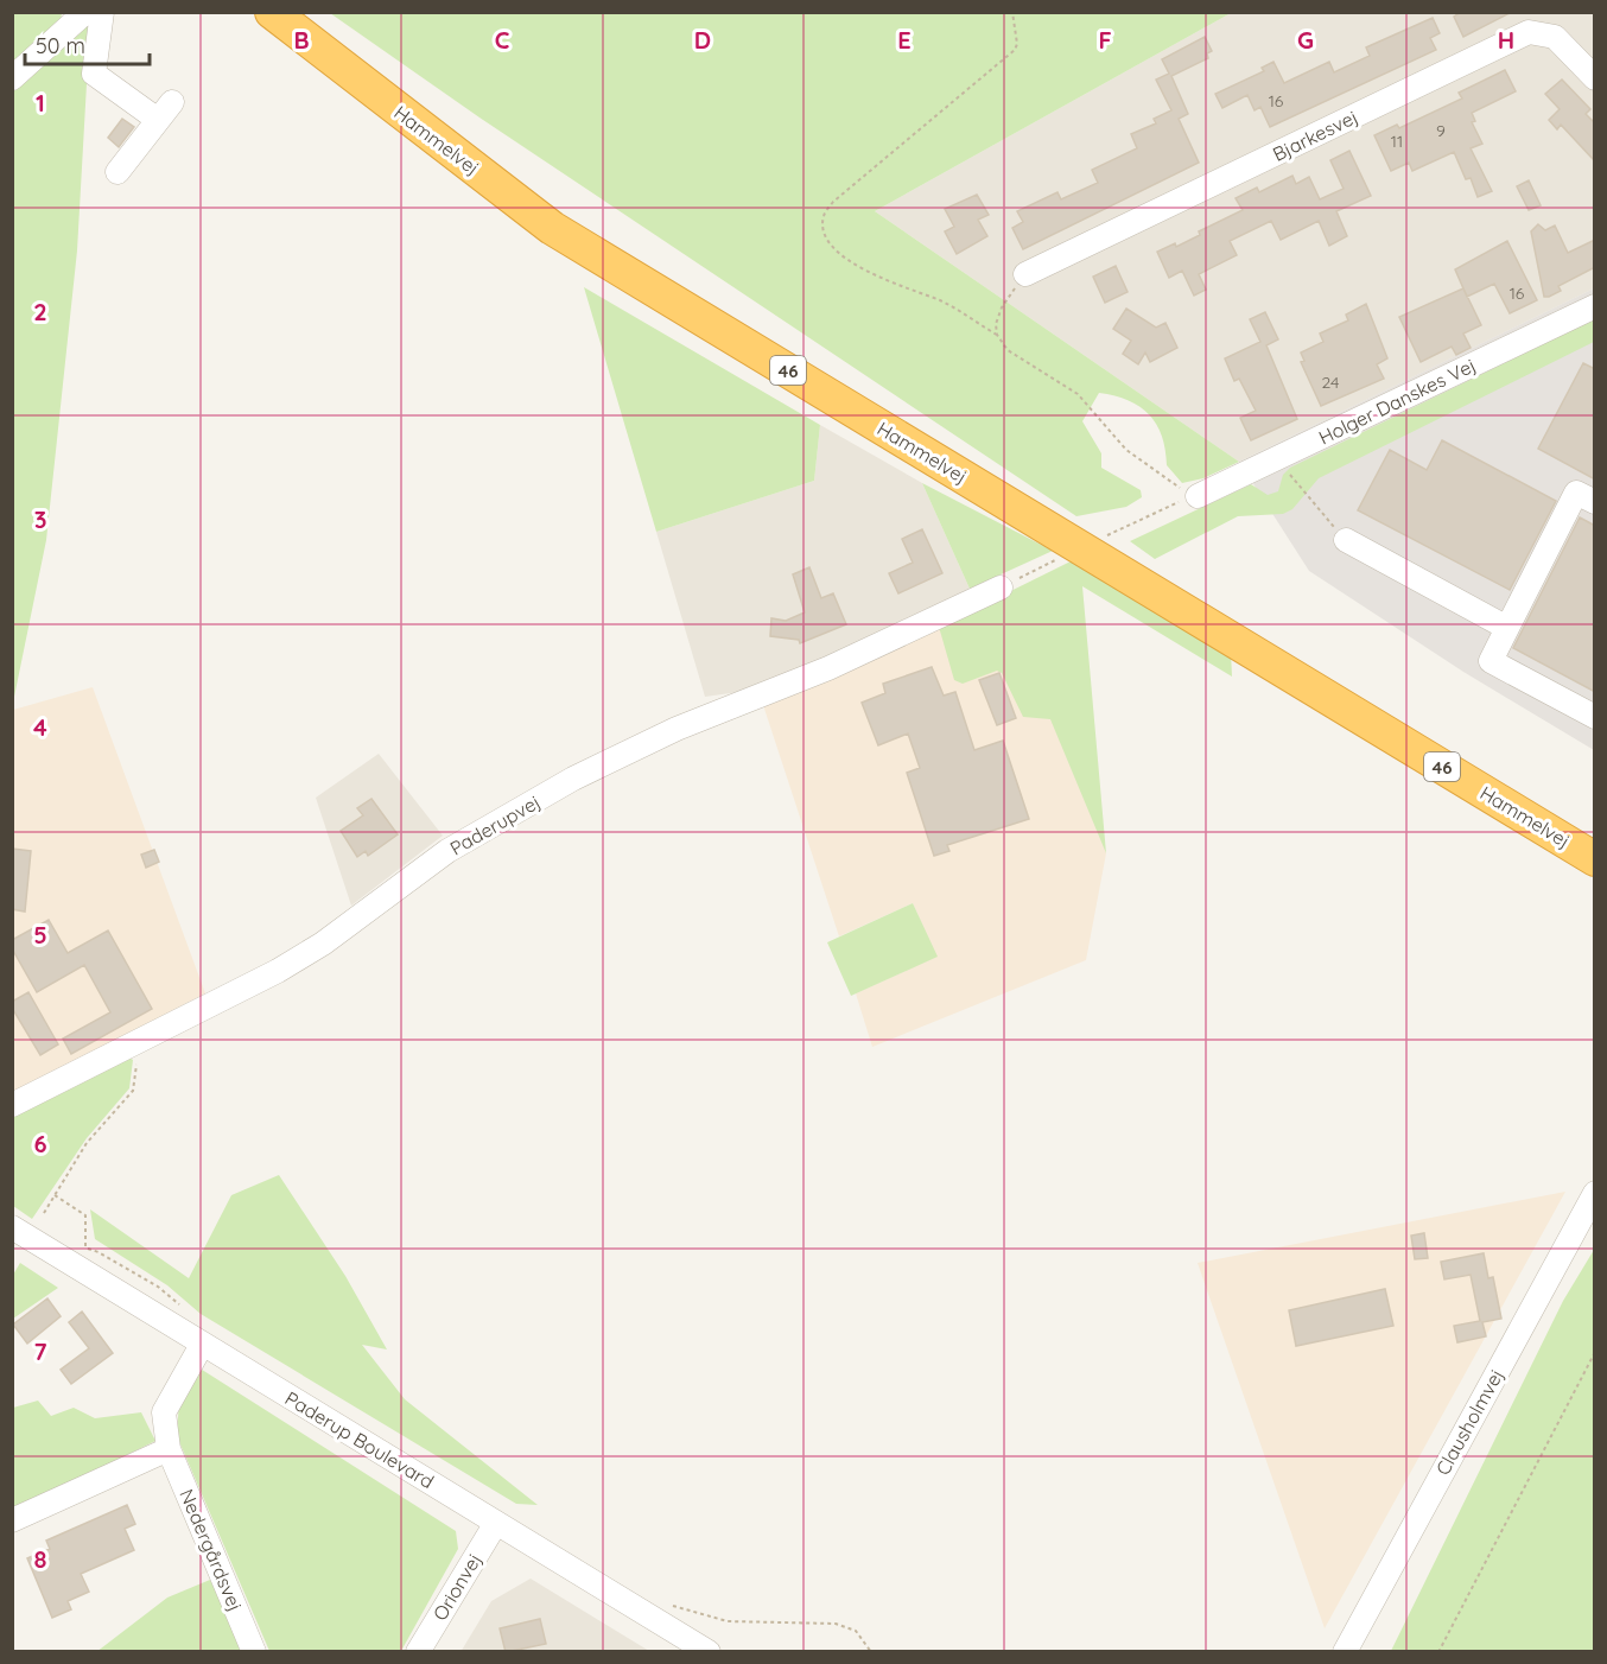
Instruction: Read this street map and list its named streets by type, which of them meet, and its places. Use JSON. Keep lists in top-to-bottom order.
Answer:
{
  "streets": {
    "highway": ["Hammelvej", "46"],
    "street": [
      "Bjarkesvej",
      "Holger Danskes Vej",
      "Paderupvej",
      "Clausholmvej",
      "Paderup Boulevard",
      "Nedergårdsvej",
      "Orionvej"
    ]
  },
  "crossings": [
    ["Paderup Boulevard", "Nedergårdsvej"],
    ["Paderup Boulevard", "Orionvej"]
  ],
  "house_numbers": [
    "16",
    "9",
    "11",
    "16",
    "24"
  ],
  "scale_bar": "50 m",
  "grid": {
    "columns": [
      "B",
      "C",
      "D",
      "E",
      "F",
      "G",
      "H"
    ],
    "rows": [
      "1",
      "2",
      "3",
      "4",
      "5",
      "6",
      "7",
      "8"
    ]
  }
}
